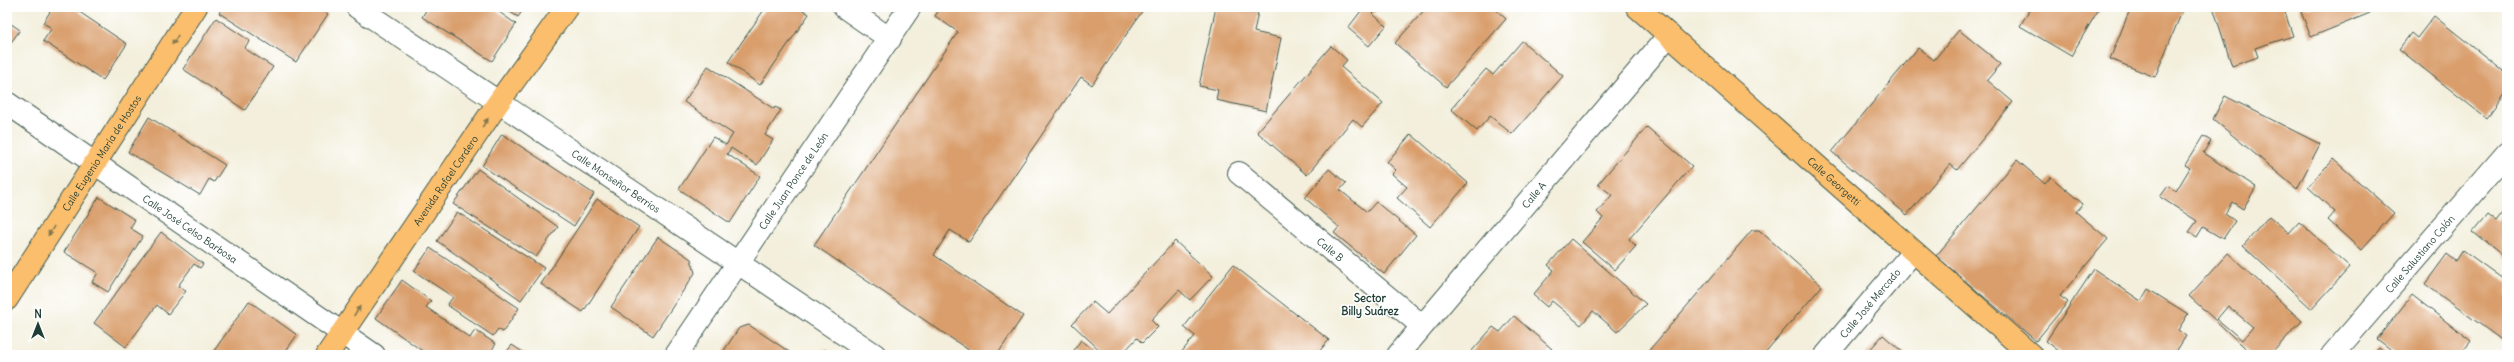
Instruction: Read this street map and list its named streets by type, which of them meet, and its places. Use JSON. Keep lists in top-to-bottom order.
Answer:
{
  "streets": {
    "main road": ["Calle Eugenio María de Hostos", "Avenida Rafael Cordero", "Calle Georgetti"],
    "street": [
      "Calle Monseñor Berríos",
      "Calle Juan Ponce de León",
      "Calle A",
      "Calle José Celso Barbosa",
      "Calle B",
      "Calle Salustiano Colón",
      "Calle José Mercado"
    ]
  },
  "crossings": [
    ["Calle Eugenio María de Hostos", "Calle José Celso Barbosa"],
    ["Avenida Rafael Cordero", "Calle Monseñor Berríos"],
    ["Avenida Rafael Cordero", "Calle José Celso Barbosa"],
    ["Calle Monseñor Berríos", "Calle Juan Ponce de León"],
    ["Calle Georgetti", "Calle A"],
    ["Calle Georgetti", "Calle José Mercado"],
    ["Calle A", "Calle B"]
  ],
  "one_way": ["Calle Eugenio María de Hostos", "Avenida Rafael Cordero"],
  "districts": ["Sector Billy Suárez"],
  "north": "top"
}
